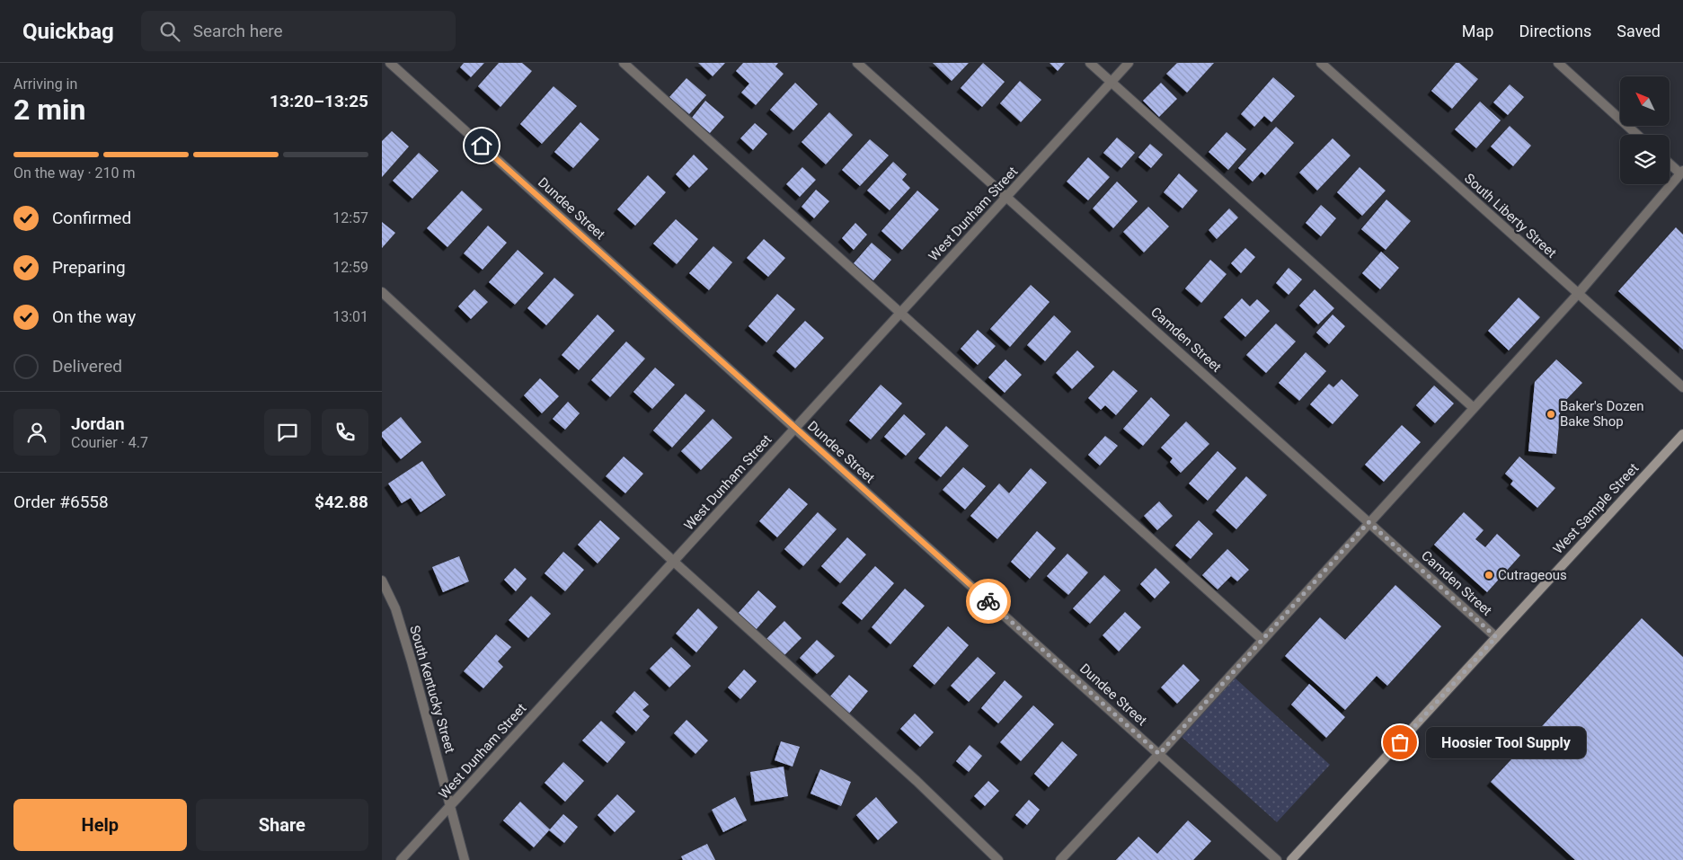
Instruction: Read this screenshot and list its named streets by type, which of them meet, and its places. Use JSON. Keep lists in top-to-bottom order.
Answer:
{
  "streets": {
    "main road": ["West Sample Street"],
    "street": [
      "Dundee Street",
      "West Dunham Street",
      "South Liberty Street",
      "Camden Street",
      "South Kentucky Street"
    ]
  },
  "crossings": [
    ["Dundee Street", "West Dunham Street"],
    ["West Dunham Street", "Camden Street"],
    ["West Dunham Street", "South Kentucky Street"],
    ["Camden Street", "West Sample Street"]
  ],
  "places": ["Baker's Dozen Bake Shop", "Cutrageous", "Hoosier Tool Supply"],
  "north": "top left",
  "page": {
    "header": "Quickbag",
    "search": "Search here",
    "nav": ["Map", "Directions", "Saved"],
    "heading": ["2 min", "Arriving in", "13:20–13:25"],
    "panel": [
      "Jordan",
      "Courier · 4.7",
      "Order #6558",
      "$42.88"
    ],
    "bar": "On the way · 210 m",
    "list": [
      ["Confirmed", "12:57"],
      ["Preparing", "12:59"],
      ["On the way", "13:01"],
      "Delivered"
    ],
    "bubble": "Hoosier Tool Supply",
    "buttons": ["Help", "Share"]
  }
}
